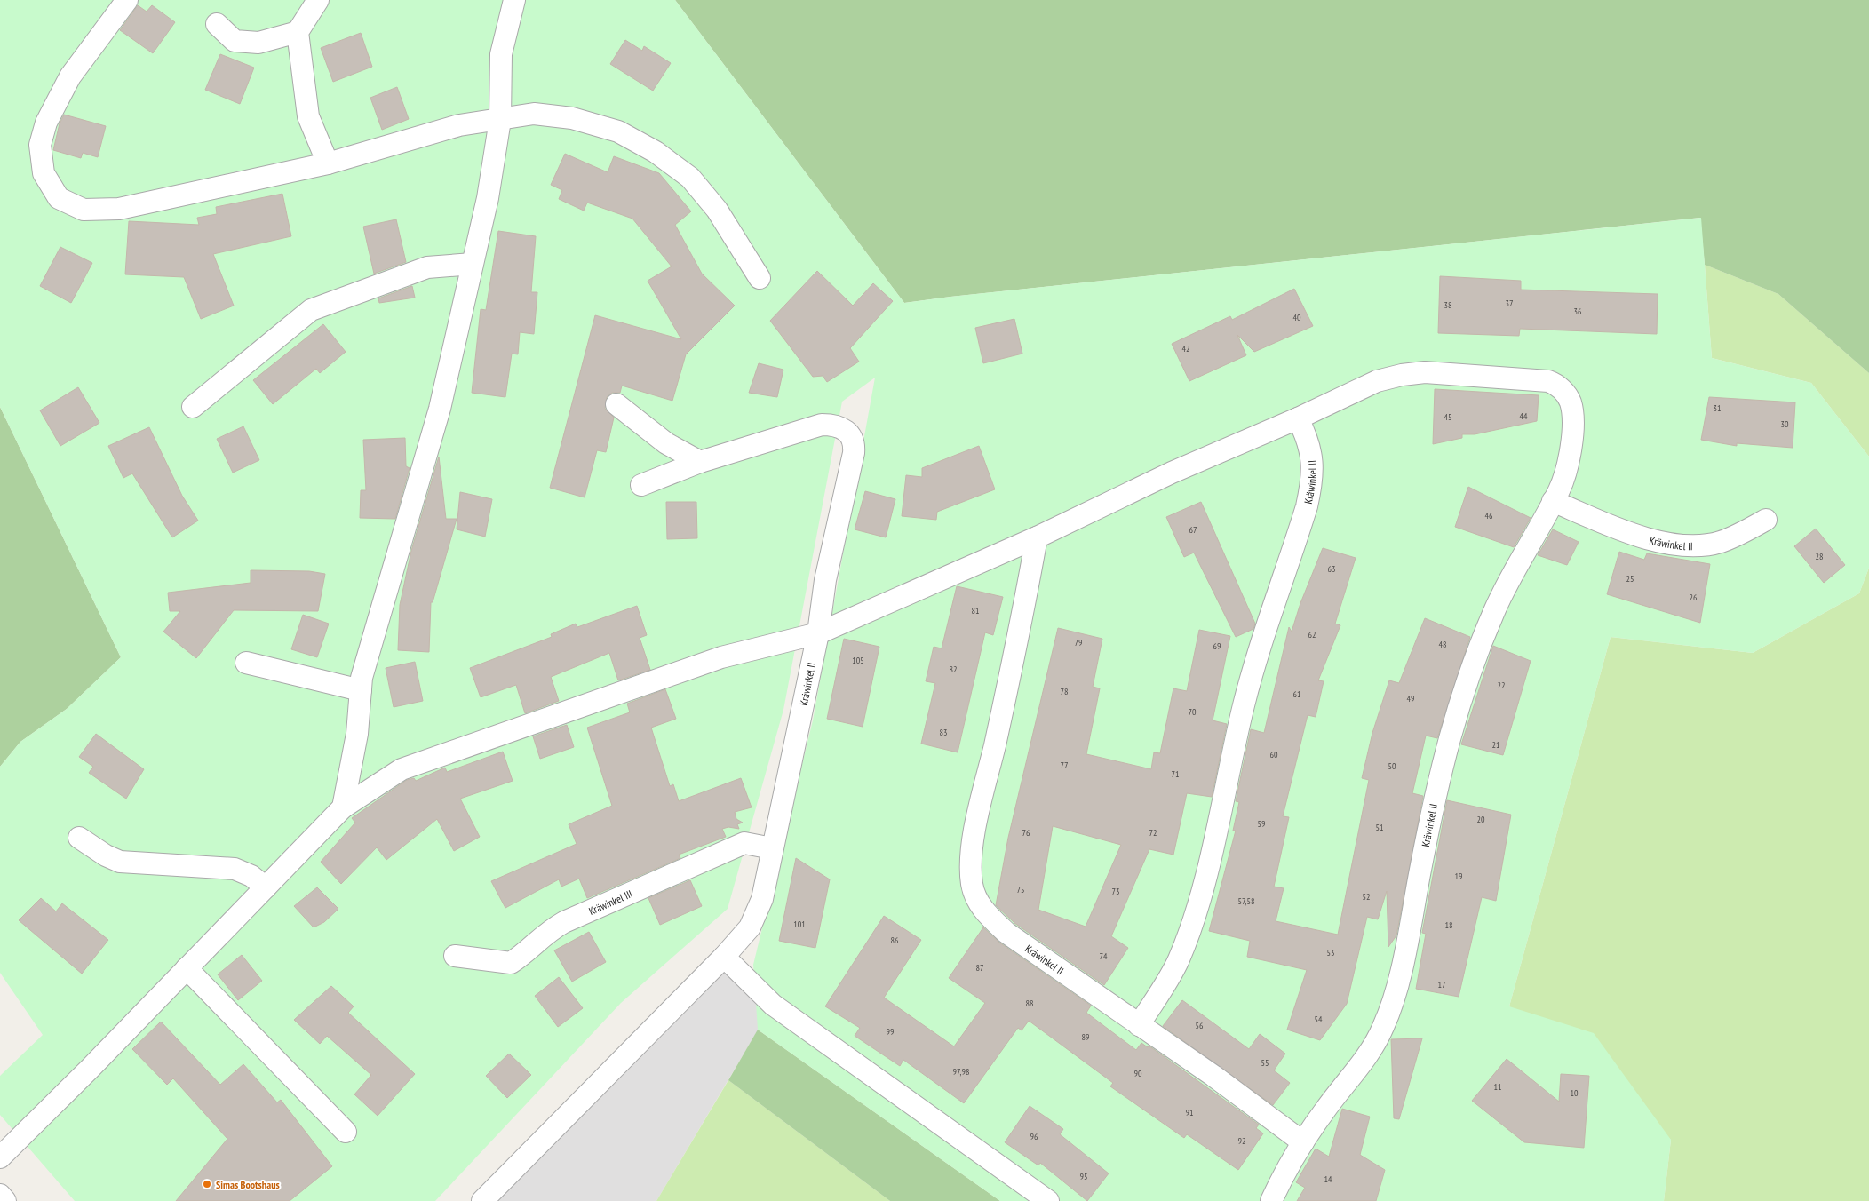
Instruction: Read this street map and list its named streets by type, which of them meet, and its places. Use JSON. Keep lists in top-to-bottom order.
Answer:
{
  "streets": {
    "lane": ["Kräwinkel II", "Kräwinkel III"]
  },
  "crossings": [
    ["Kräwinkel II", "Kräwinkel III"]
  ],
  "places": ["Simas Bootshaus"],
  "house_numbers": [
    "37",
    "38",
    "36",
    "40",
    "42",
    "31",
    "44",
    "45",
    "30",
    "46",
    "67",
    "28",
    "63",
    "25",
    "26",
    "81",
    "62",
    "79",
    "48",
    "69",
    "105",
    "82",
    "22",
    "78",
    "61",
    "49",
    "70",
    "83",
    "21",
    "60",
    "77",
    "50",
    "71",
    "20",
    "59",
    "51",
    "76",
    "72",
    "19",
    "75",
    "73",
    "52",
    "57,58",
    "101",
    "18",
    "86",
    "53",
    "74",
    "87",
    "17",
    "88",
    "54",
    "56",
    "99",
    "89",
    "55",
    "97,98",
    "90",
    "11",
    "10",
    "91",
    "96",
    "92",
    "95",
    "14"
  ]
}
